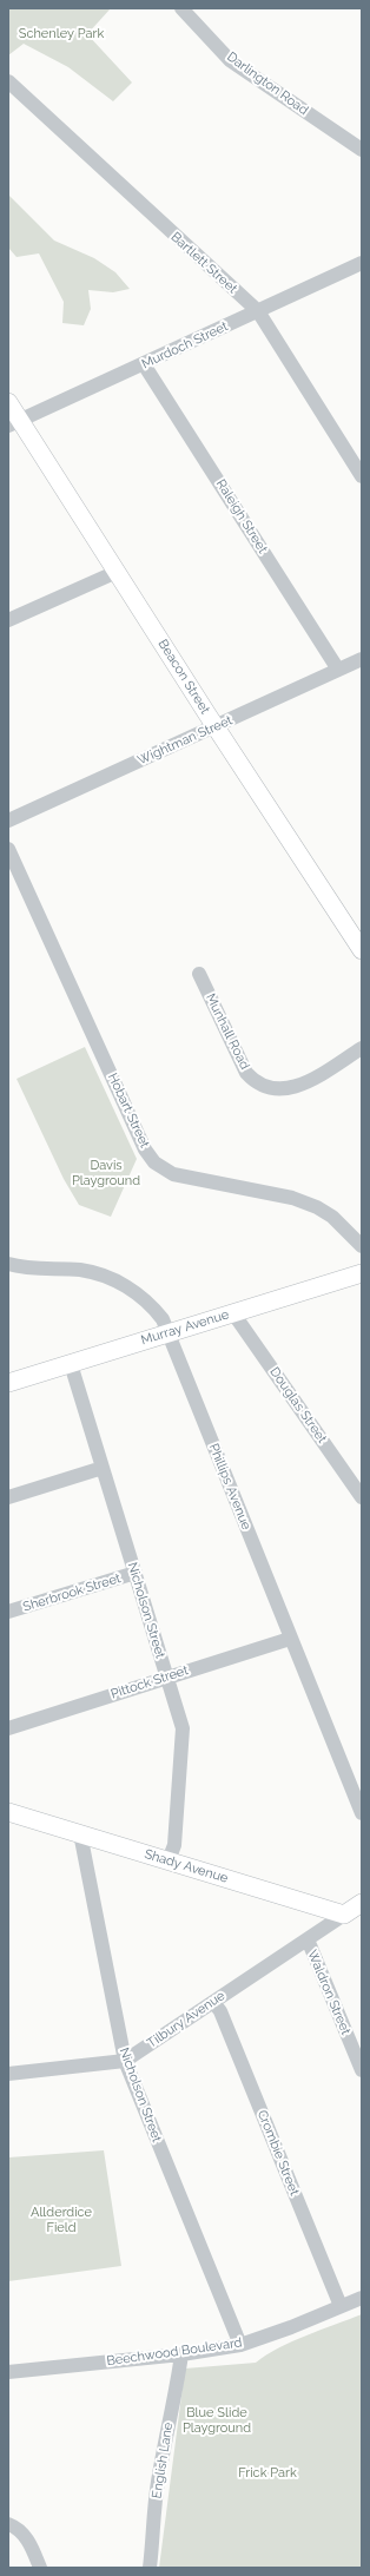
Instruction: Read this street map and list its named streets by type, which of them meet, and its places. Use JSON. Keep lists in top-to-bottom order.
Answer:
{
  "streets": {
    "main road": ["Beacon Street", "Murray Avenue", "Shady Avenue"],
    "street": [
      "Darlington Road",
      "Bartlett Street",
      "Murdoch Street",
      "Raleigh Street",
      "Wightman Street",
      "Munhall Road",
      "Hobart Street",
      "Douglas Street",
      "Phillips Avenue",
      "Sherbrook Street",
      "Nicholson Street",
      "Pittock Street",
      "Waldron Street",
      "Tilbury Avenue",
      "Crombie Street",
      "Beechwood Boulevard",
      "English Lane"
    ]
  },
  "crossings": [
    ["Bartlett Street", "Murdoch Street"],
    ["Murdoch Street", "Raleigh Street"],
    ["Murdoch Street", "Beacon Street"],
    ["Raleigh Street", "Wightman Street"],
    ["Beacon Street", "Wightman Street"],
    ["Murray Avenue", "Douglas Street"],
    ["Murray Avenue", "Phillips Avenue"],
    ["Murray Avenue", "Nicholson Street"],
    ["Phillips Avenue", "Pittock Street"],
    ["Sherbrook Street", "Nicholson Street"],
    ["Nicholson Street", "Pittock Street"],
    ["Nicholson Street", "Shady Avenue"],
    ["Nicholson Street", "Tilbury Avenue"],
    ["Nicholson Street", "Beechwood Boulevard"],
    ["Shady Avenue", "Tilbury Avenue"],
    ["Waldron Street", "Tilbury Avenue"],
    ["Tilbury Avenue", "Crombie Street"],
    ["Crombie Street", "Beechwood Boulevard"],
    ["Beechwood Boulevard", "English Lane"]
  ],
  "parks": [
    "Schenley Park",
    "Davis Playground",
    "Allderdice Field",
    "Blue Slide Playground",
    "Frick Park"
  ]
}
